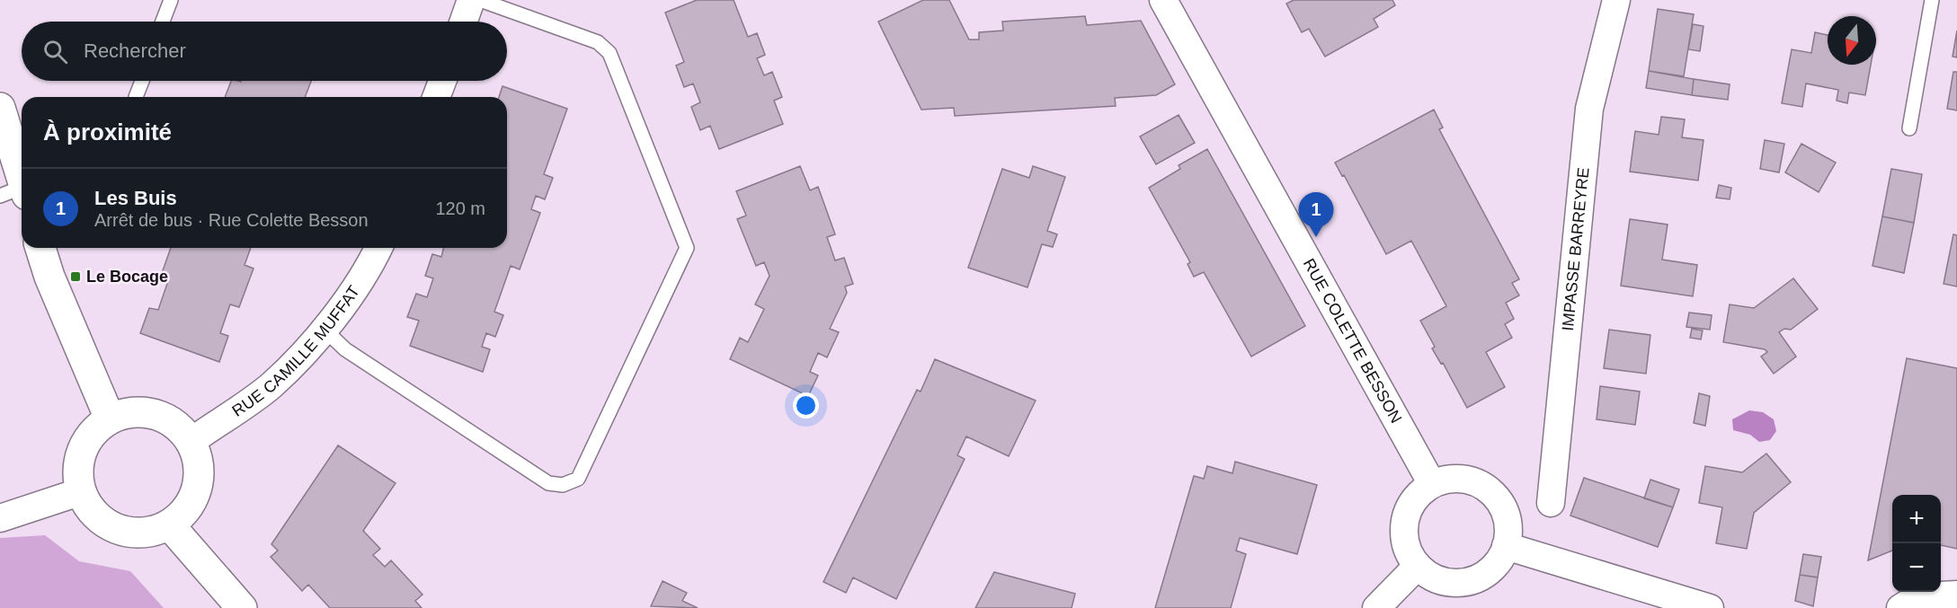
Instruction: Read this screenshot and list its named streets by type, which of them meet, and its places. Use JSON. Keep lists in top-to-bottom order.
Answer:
{
  "streets": {
    "street": ["IMPASSE BARREYRE", "RUE COLETTE BESSON", "RUE CAMILLE MUFFAT"]
  },
  "places": {
    "transit": ["Le Bocage"]
  },
  "north": "bottom",
  "page": {
    "search": "Rechercher",
    "heading": "À proximité",
    "list": [
      {
        "mark": "1",
        "name": "Les Buis",
        "note": "Arrêt de bus · Rue Colette Besson",
        "value": "120 m"
      }
    ],
    "pins": "1",
    "map_buttons": ["+", "−"]
  }
}
